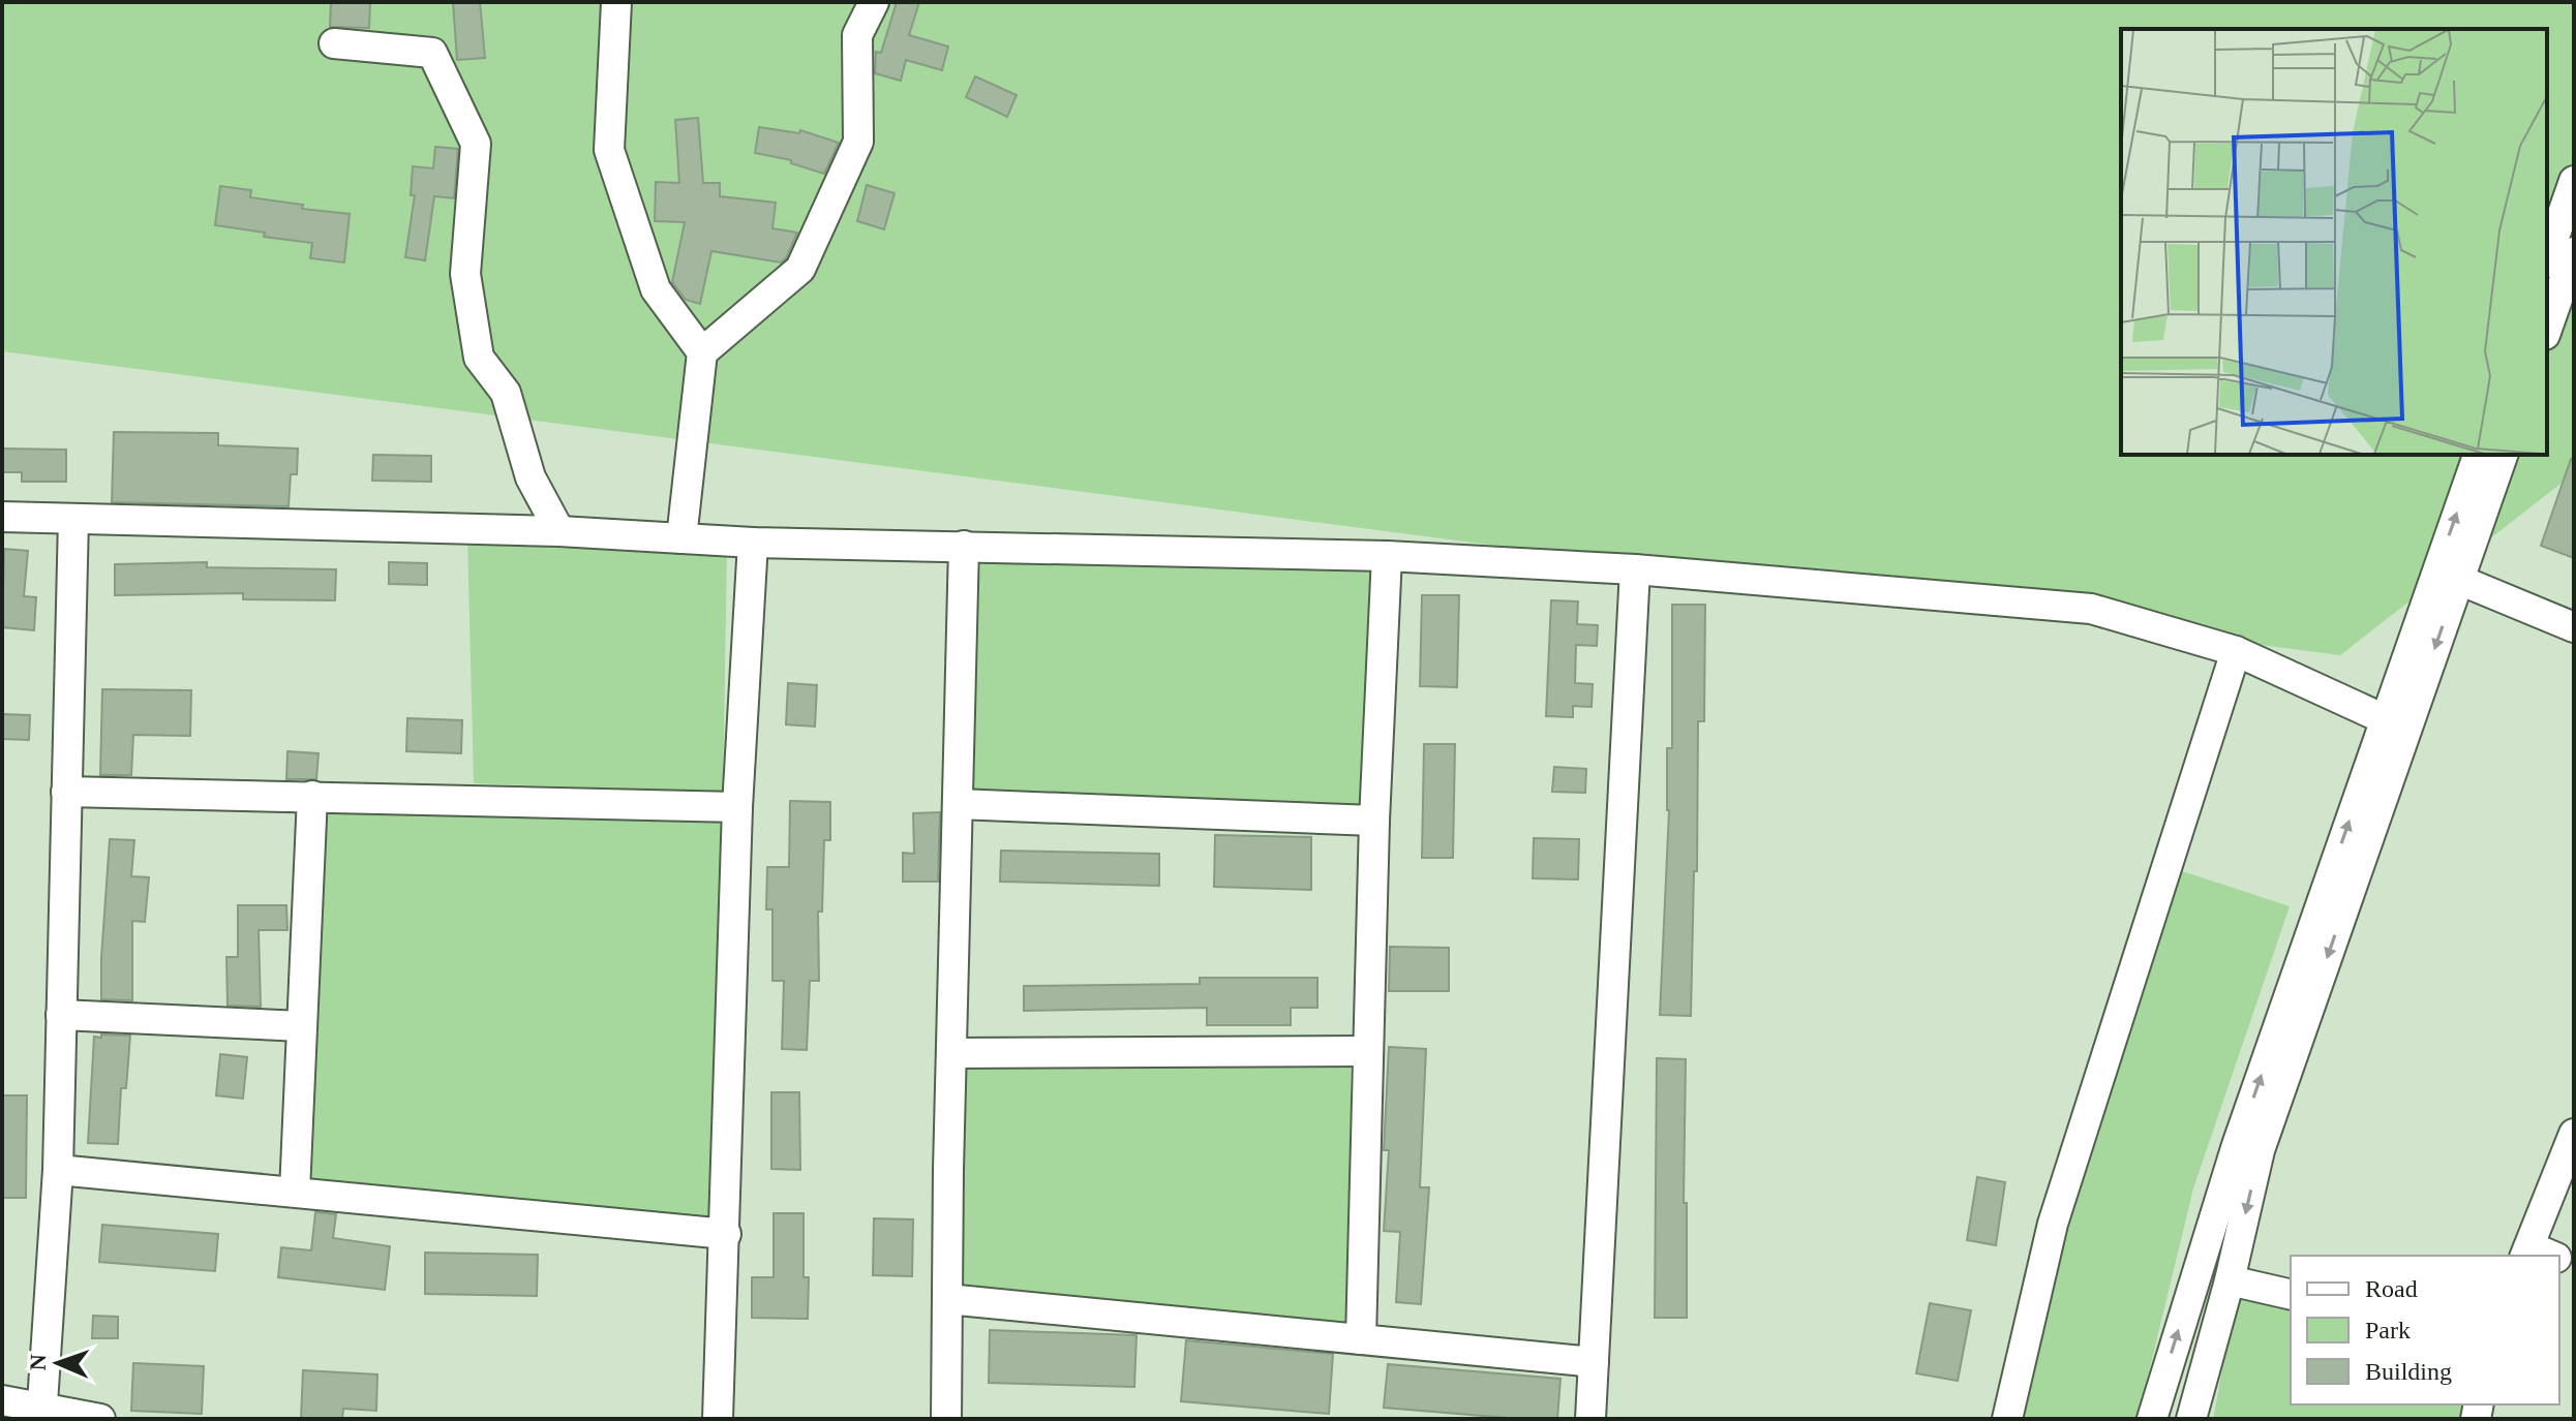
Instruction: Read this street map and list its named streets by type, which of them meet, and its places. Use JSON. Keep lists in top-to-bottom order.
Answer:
{
  "legend": ["Road", "Park", "Building"],
  "north": "left"
}
